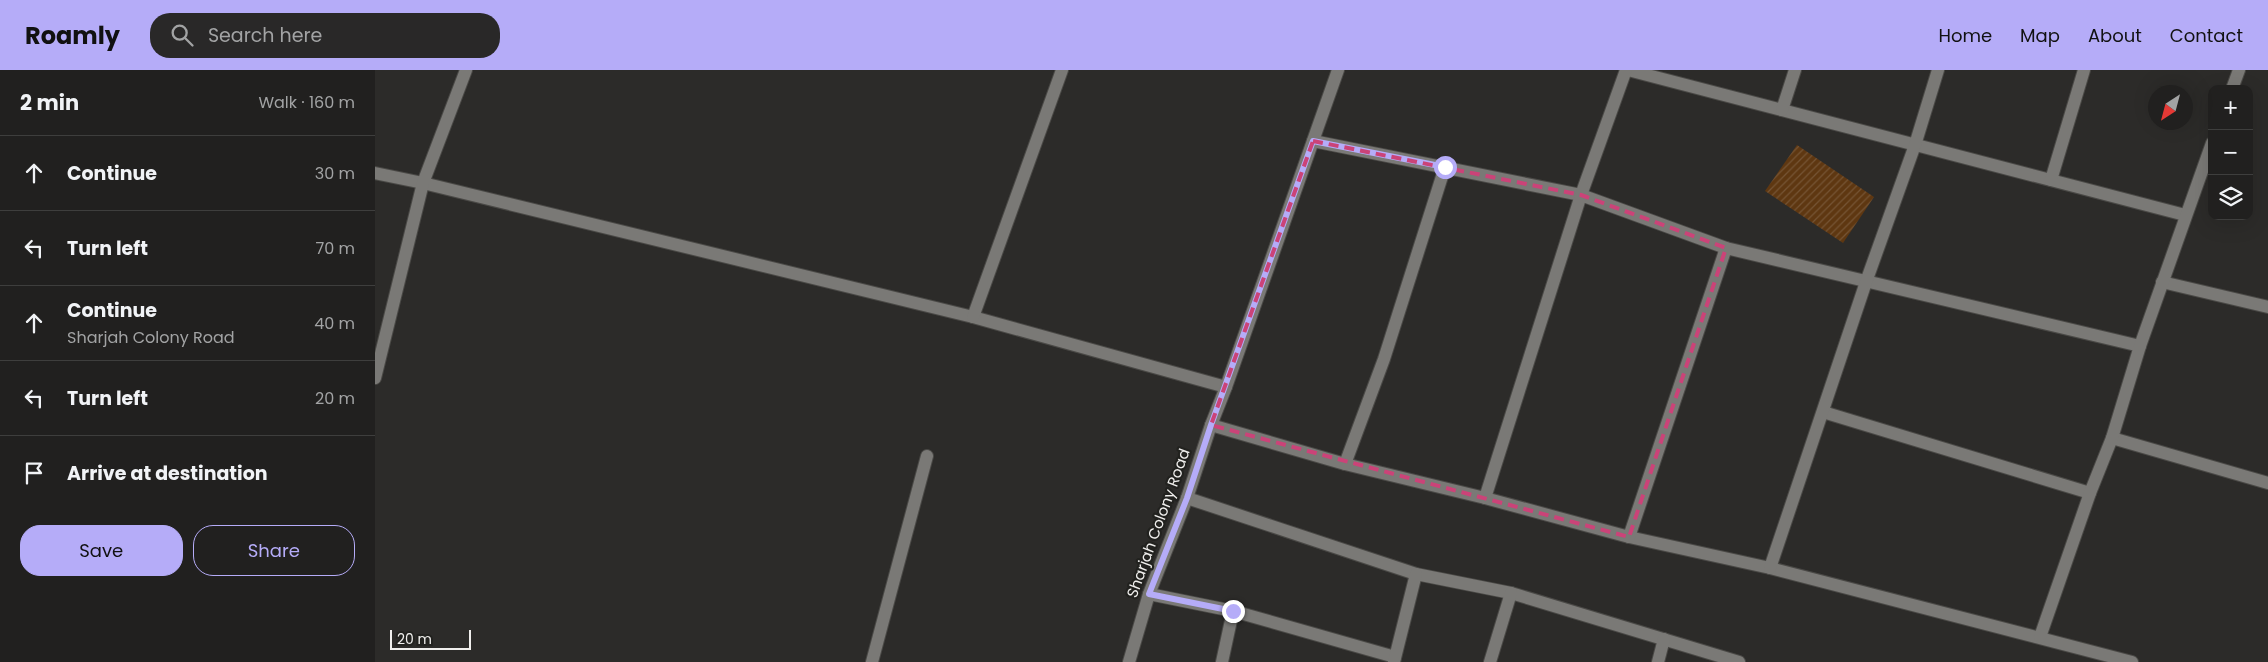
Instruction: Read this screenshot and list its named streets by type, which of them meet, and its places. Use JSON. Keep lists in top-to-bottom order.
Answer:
{
  "streets": {
    "street": ["Sharjah Colony Road"]
  },
  "scale_bar": "20 m",
  "north": "bottom left",
  "page": {
    "header": "Roamly",
    "search": "Search here",
    "nav": [
      "Home",
      "Map",
      "About",
      "Contact"
    ],
    "heading": ["2 min", "Walk · 160 m"],
    "map_buttons": ["+", "−"],
    "list": [
      ["Continue", "30 m"],
      ["Turn left", "70 m"],
      ["Continue", "Sharjah Colony Road", "40 m"],
      ["Turn left", "20 m"],
      "Arrive at destination"
    ],
    "buttons": ["Save", "Share"],
    "scale": "20 m"
  }
}
